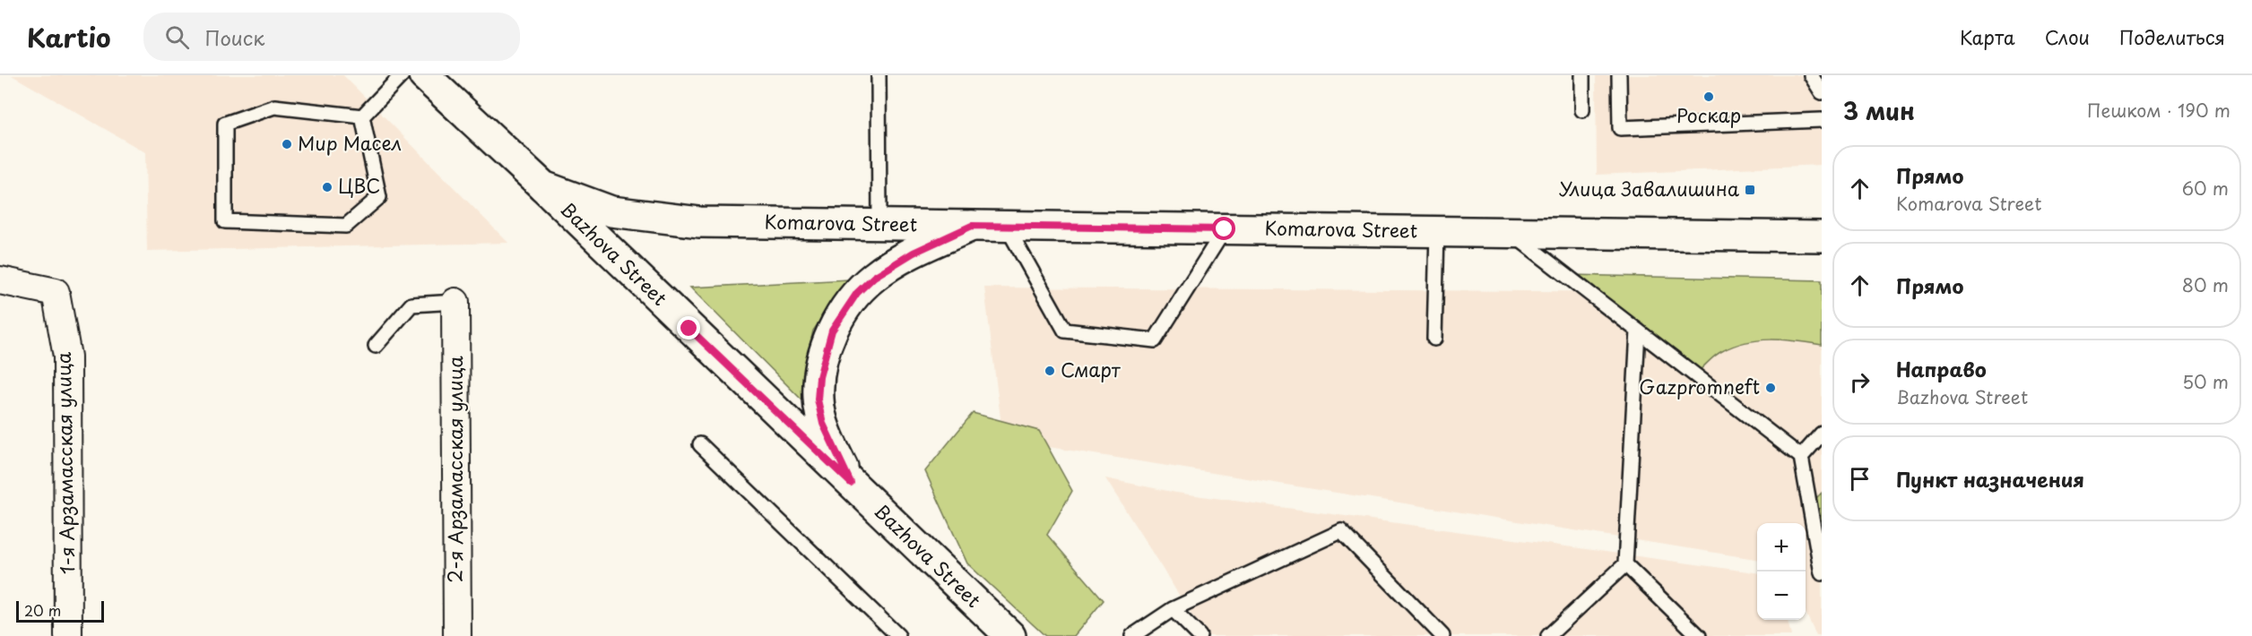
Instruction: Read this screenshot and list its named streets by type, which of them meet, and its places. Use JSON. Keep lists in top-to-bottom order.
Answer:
{
  "streets": {
    "main road": ["Komarova Street", "Bazhova Street"],
    "street": ["1-я Арзамасская улица", "2-я Арзамасская улица"]
  },
  "crossings": [
    ["Komarova Street", "Bazhova Street"]
  ],
  "places": {
    "other": [
      "Роскар",
      "Мир Масел",
      "ЦВС",
      "Смарт",
      "Gazpromneft"
    ],
    "transit": ["Улица Завалишина"]
  },
  "scale_bar": "20 m",
  "page": {
    "header": "Kartio",
    "search": "Поиск",
    "nav": ["Карта", "Слои", "Поделиться"],
    "heading": ["3 мин", "Пешком · 190 m"],
    "list": [
      ["Прямо", "Komarova Street", "60 m"],
      ["Прямо", "80 m"],
      ["Направо", "Bazhova Street", "50 m"],
      "Пункт назначения"
    ],
    "map_buttons": ["+", "−"],
    "scale": "20 m"
  }
}
